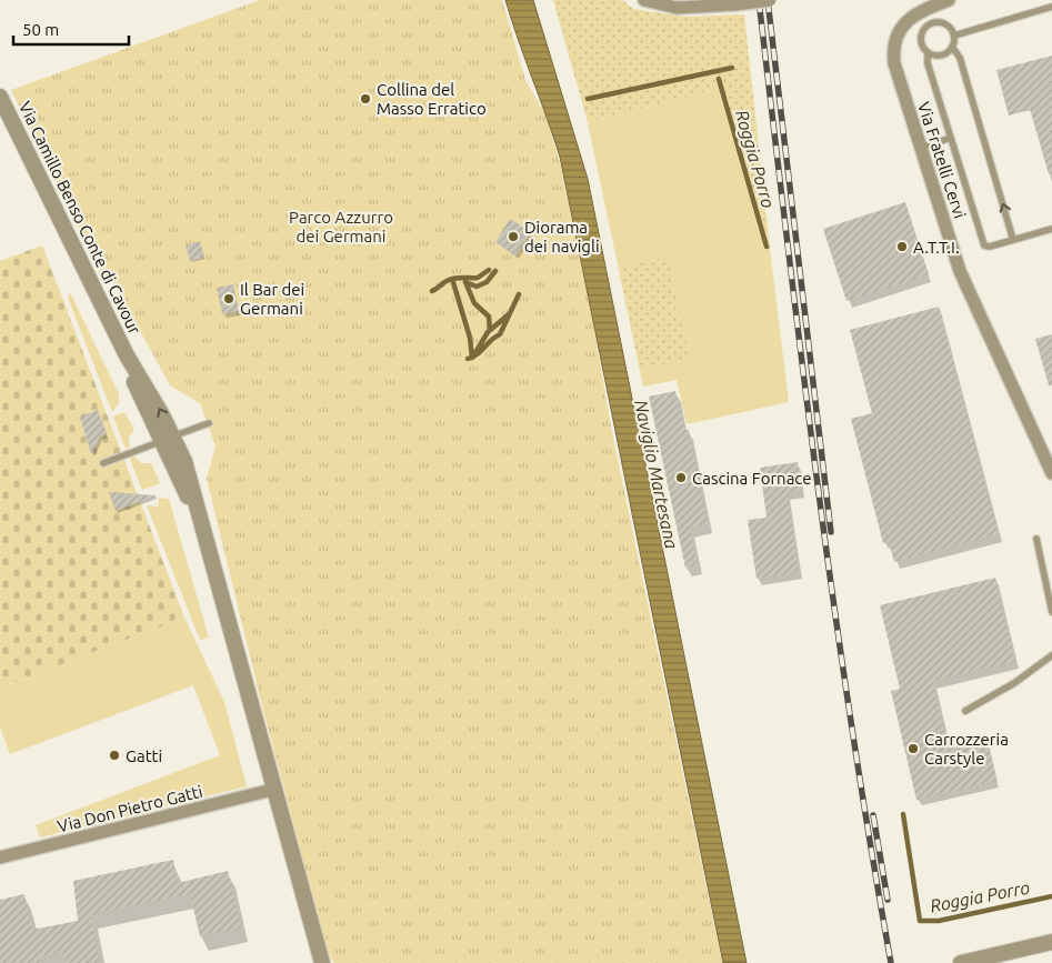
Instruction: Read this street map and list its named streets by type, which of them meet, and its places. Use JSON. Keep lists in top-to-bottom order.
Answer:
{
  "streets": {
    "street": ["Via Fratelli Cervi", "Via Camillo Benso Conte di Cavour", "Via Don Pietro Gatti"]
  },
  "crossings": [
    ["Via Camillo Benso Conte di Cavour", "Via Don Pietro Gatti"]
  ],
  "water": ["Roggia Porro", "Naviglio Martesana"],
  "parks": ["Parco Azzurro dei Germani"],
  "places": [
    "Collina del Masso Erratico",
    "Diorama dei navigli",
    "A.T.T.I.",
    "Il Bar dei Germani",
    "Cascina Fornace",
    "Carrozzeria Carstyle",
    "Gatti"
  ],
  "scale_bar": "50 m"
}
